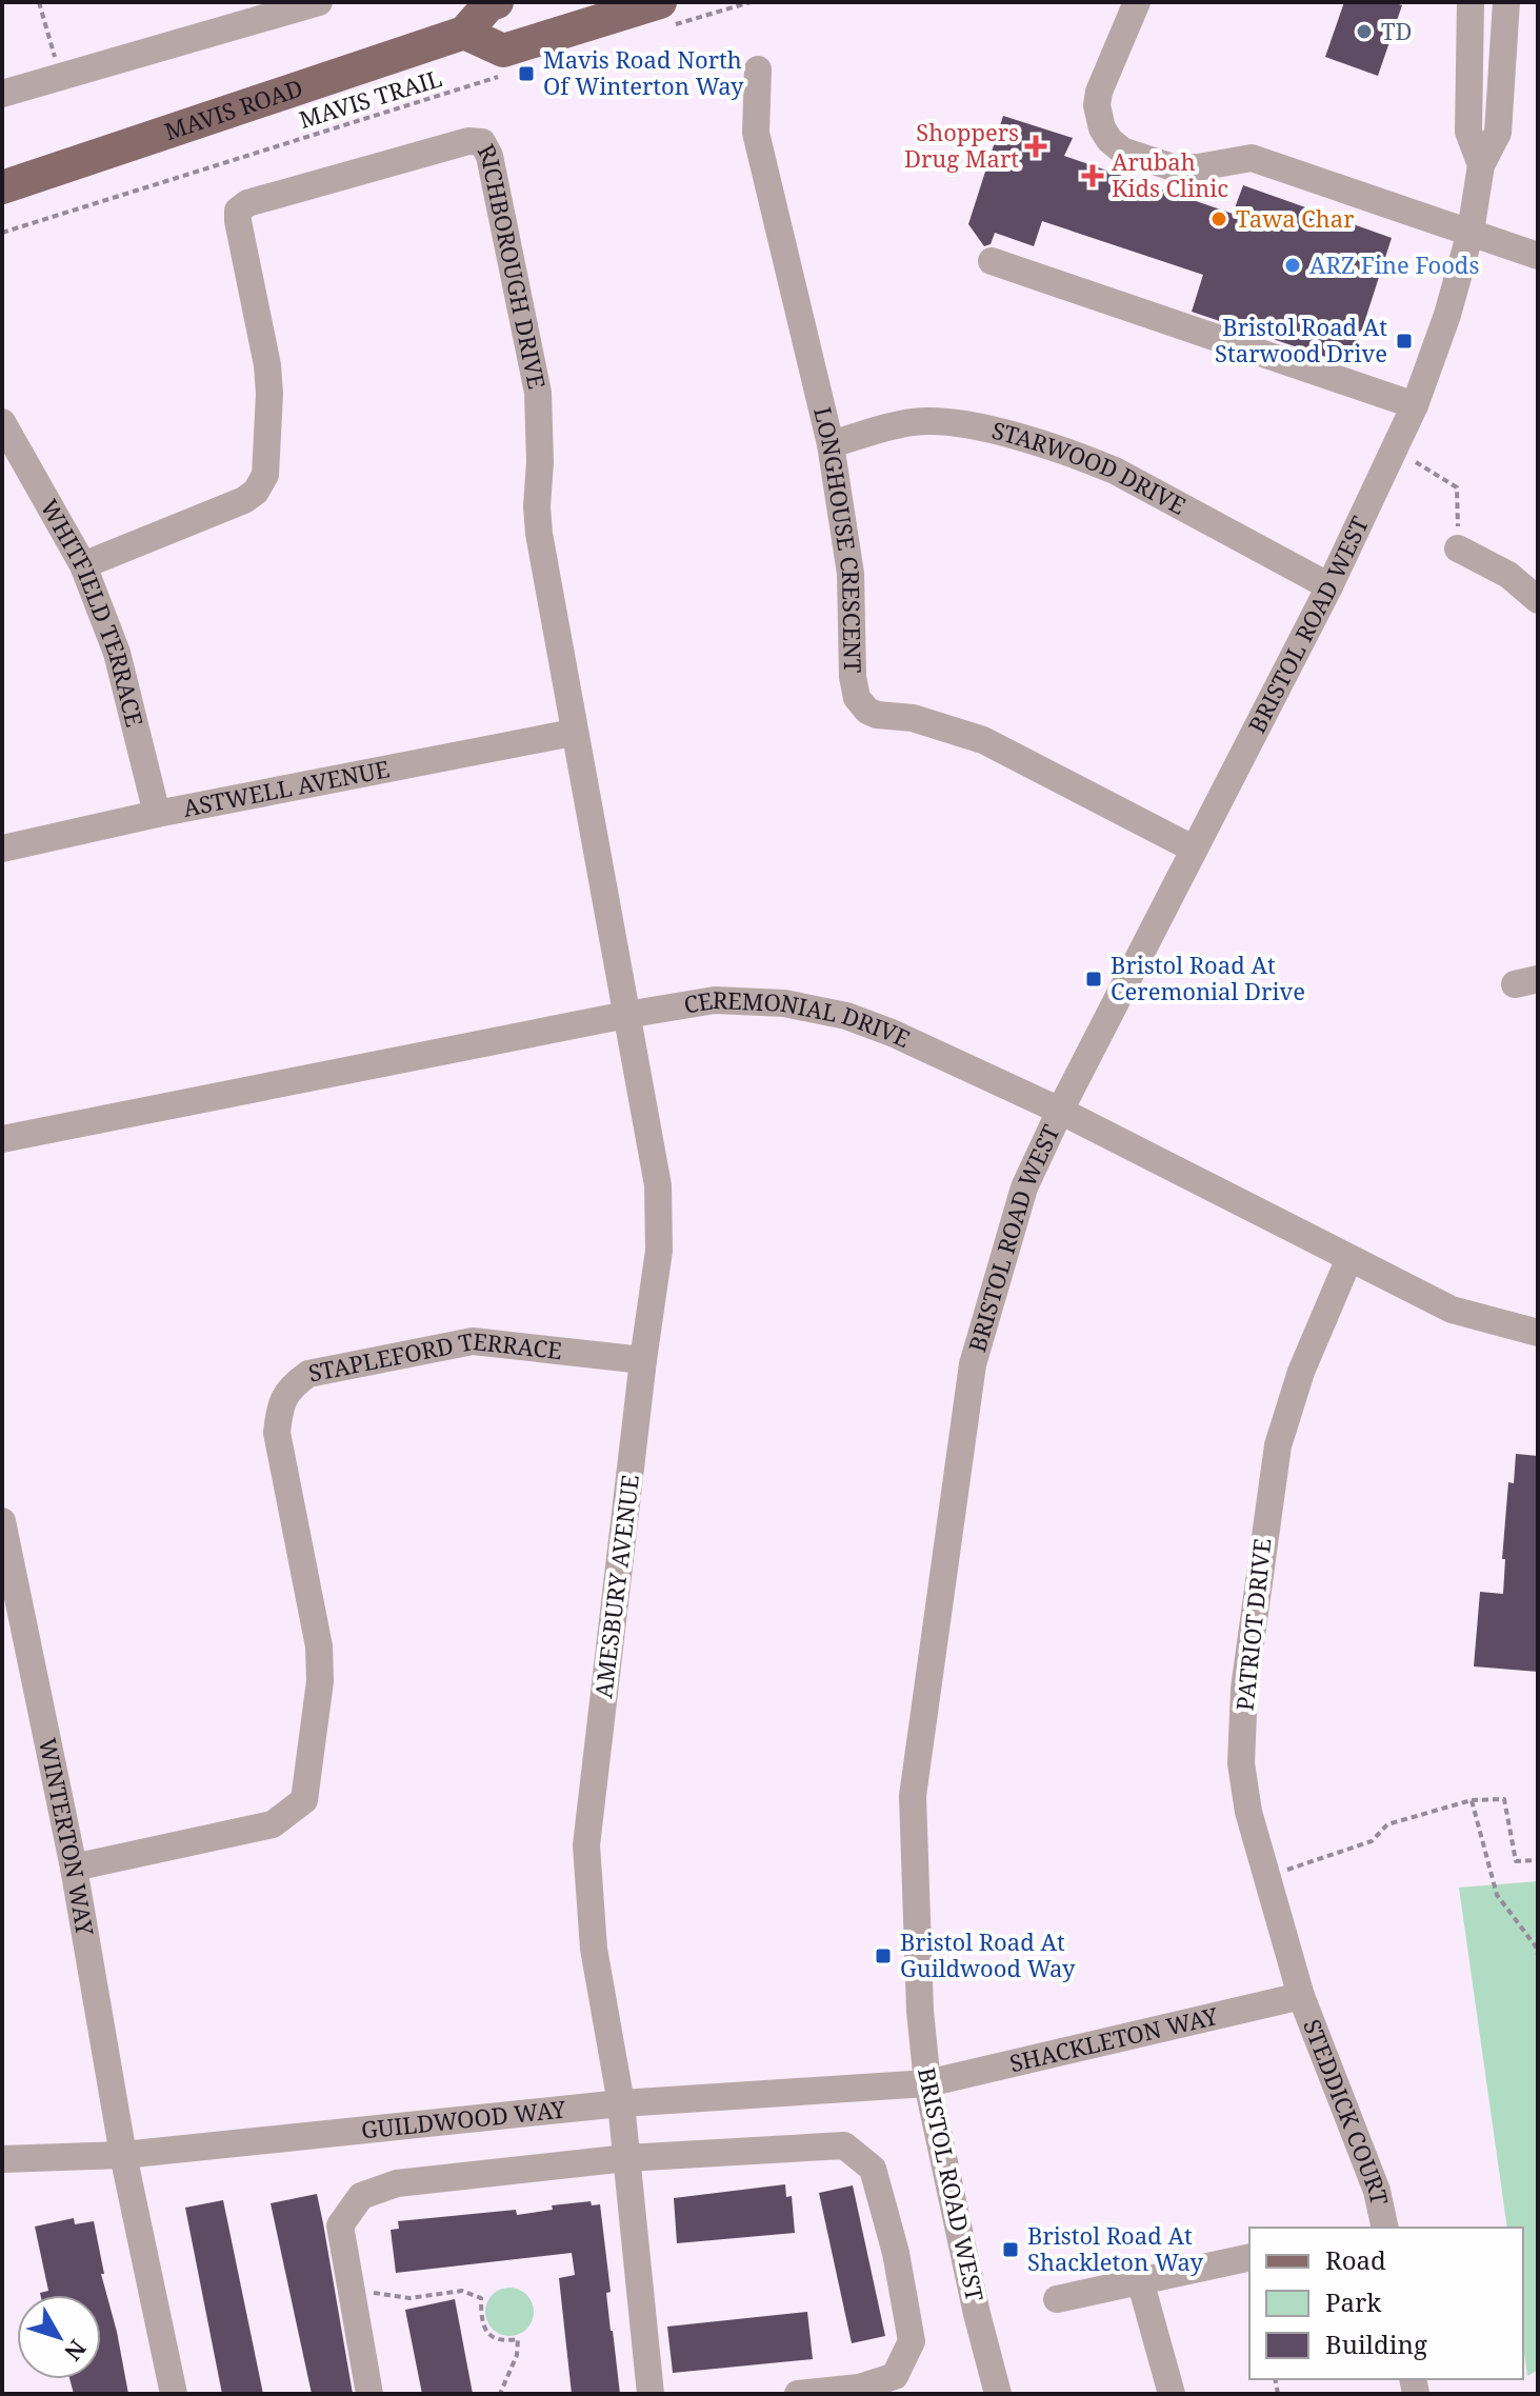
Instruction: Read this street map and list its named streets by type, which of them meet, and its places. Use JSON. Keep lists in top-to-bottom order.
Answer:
{
  "streets": {
    "main road": ["MAVIS ROAD"],
    "street": [
      "RICHBOROUGH DRIVE",
      "STARWOOD DRIVE",
      "LONGHOUSE CRESCENT",
      "WHITFIELD TERRACE",
      "BRISTOL ROAD WEST",
      "ASTWELL AVENUE",
      "CEREMONIAL DRIVE",
      "STAPLEFORD TERRACE",
      "AMESBURY AVENUE",
      "PATRIOT DRIVE",
      "WINTERTON WAY",
      "SHACKLETON WAY",
      "STEDDICK COURT",
      "GUILDWOOD WAY"
    ],
    "path": ["MAVIS TRAIL"]
  },
  "crossings": [
    ["RICHBOROUGH DRIVE", "WHITFIELD TERRACE"],
    ["RICHBOROUGH DRIVE", "ASTWELL AVENUE"],
    ["RICHBOROUGH DRIVE", "CEREMONIAL DRIVE"],
    ["RICHBOROUGH DRIVE", "AMESBURY AVENUE"],
    ["STARWOOD DRIVE", "LONGHOUSE CRESCENT"],
    ["STARWOOD DRIVE", "BRISTOL ROAD WEST"],
    ["LONGHOUSE CRESCENT", "BRISTOL ROAD WEST"],
    ["WHITFIELD TERRACE", "ASTWELL AVENUE"],
    ["BRISTOL ROAD WEST", "CEREMONIAL DRIVE"],
    ["BRISTOL ROAD WEST", "SHACKLETON WAY"],
    ["BRISTOL ROAD WEST", "GUILDWOOD WAY"],
    ["CEREMONIAL DRIVE", "AMESBURY AVENUE"],
    ["CEREMONIAL DRIVE", "PATRIOT DRIVE"],
    ["STAPLEFORD TERRACE", "AMESBURY AVENUE"],
    ["STAPLEFORD TERRACE", "WINTERTON WAY"],
    ["AMESBURY AVENUE", "GUILDWOOD WAY"],
    ["PATRIOT DRIVE", "SHACKLETON WAY"],
    ["PATRIOT DRIVE", "STEDDICK COURT"],
    ["WINTERTON WAY", "GUILDWOOD WAY"],
    ["SHACKLETON WAY", "STEDDICK COURT"],
    ["SHACKLETON WAY", "GUILDWOOD WAY"]
  ],
  "places": {
    "other": ["TD", "Tawa Char", "ARZ Fine Foods"],
    "transit": [
      "Mavis Road North Of Winterton Way",
      "Bristol Road At Starwood Drive",
      "Bristol Road At Ceremonial Drive",
      "Bristol Road At Guildwood Way",
      "Bristol Road At Shackleton Way"
    ],
    "health": ["Shoppers Drug Mart", "Arubah Kids Clinic"]
  },
  "legend": ["Road", "Park", "Building"],
  "north": "bottom right"
}
